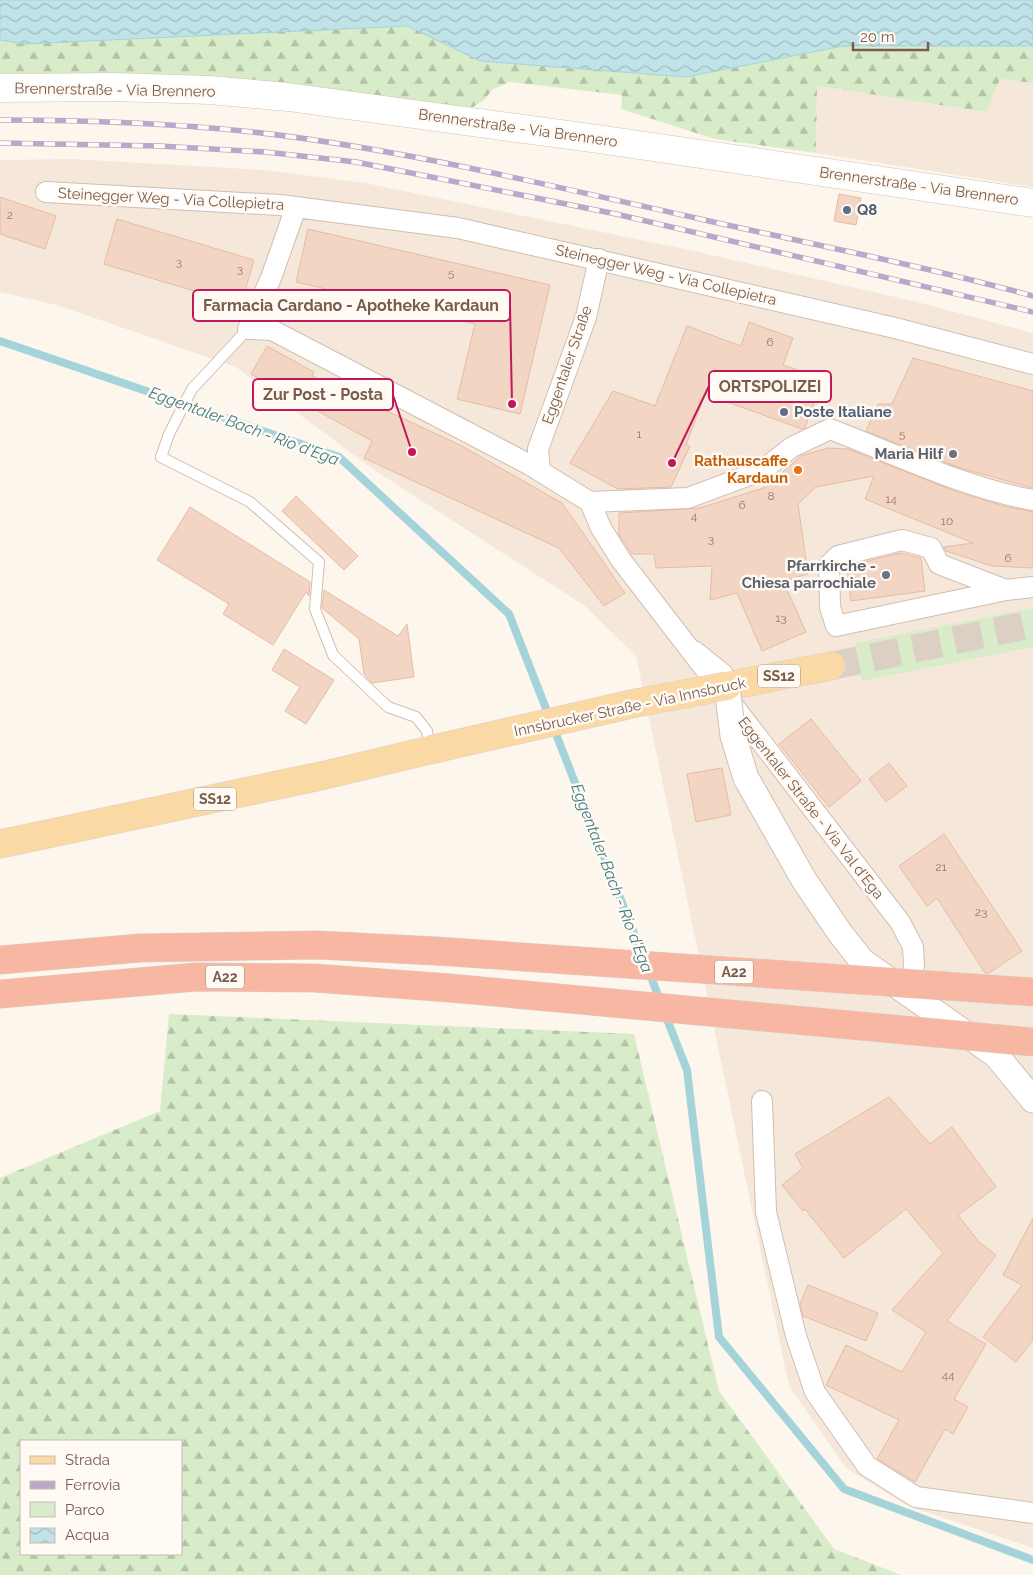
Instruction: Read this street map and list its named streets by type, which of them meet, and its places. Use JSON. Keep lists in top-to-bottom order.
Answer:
{
  "streets": {
    "highway": ["A22"],
    "main road": ["Brennerstraße - Via Brennero", "SS12", "Innsbrucker Straße - Via Innsbruck"],
    "street": ["Steinegger Weg - Via Collepietra", "Eggentaler Straße", "Eggentaler Straße - Via Val d'Ega"]
  },
  "crossings": [
    ["Steinegger Weg - Via Collepietra", "Eggentaler Straße"],
    ["SS12", "Innsbrucker Straße - Via Innsbruck"]
  ],
  "water": ["Eggentaler Bach - Rio d'Ega"],
  "places": [
    "Q8",
    "Farmacia Cardano - Apotheke Kardaun",
    "Poste Italiane",
    "Zur Post - Posta",
    "Maria Hilf",
    "ORTSPOLIZEI",
    "Rathauscaffe Kardaun",
    "Pfarrkirche - Chiesa parrochiale"
  ],
  "house_numbers": [
    "2",
    "3",
    "3",
    "5",
    "6",
    "1",
    "5",
    "8",
    "14",
    "6",
    "4",
    "10",
    "3",
    "6",
    "13",
    "21",
    "23",
    "44"
  ],
  "legend": [
    "Strada",
    "Ferrovia",
    "Parco",
    "Acqua"
  ],
  "scale_bar": "20 m"
}
